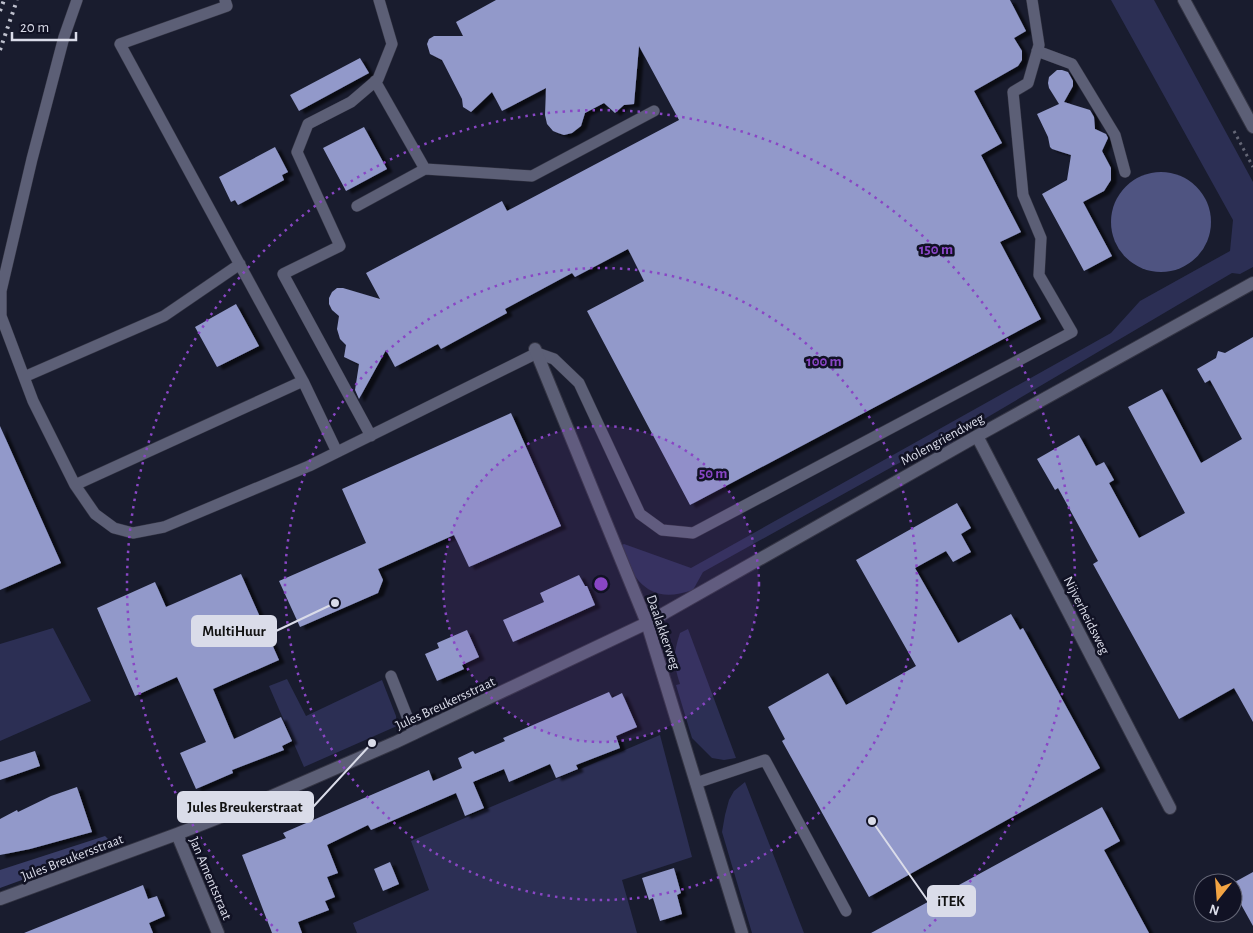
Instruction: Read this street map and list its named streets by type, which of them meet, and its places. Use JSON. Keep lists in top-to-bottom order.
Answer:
{
  "streets": {
    "street": [
      "Molengriendweg",
      "Nijverheidsweg",
      "Daalakkerweg",
      "Jules Breukersstraat",
      "Jan Amentstraat"
    ]
  },
  "crossings": [
    ["Molengriendweg", "Nijverheidsweg"],
    ["Molengriendweg", "Daalakkerweg"],
    ["Molengriendweg", "Jules Breukersstraat"],
    ["Daalakkerweg", "Jules Breukersstraat"],
    ["Jules Breukersstraat", "Jan Amentstraat"]
  ],
  "places": ["MultiHuur", "Jules Breukerstraat", "iTEK"],
  "scale_bar": "20 m",
  "north": "bottom",
  "rings": ["150 m", "100 m", "50 m"]
}
